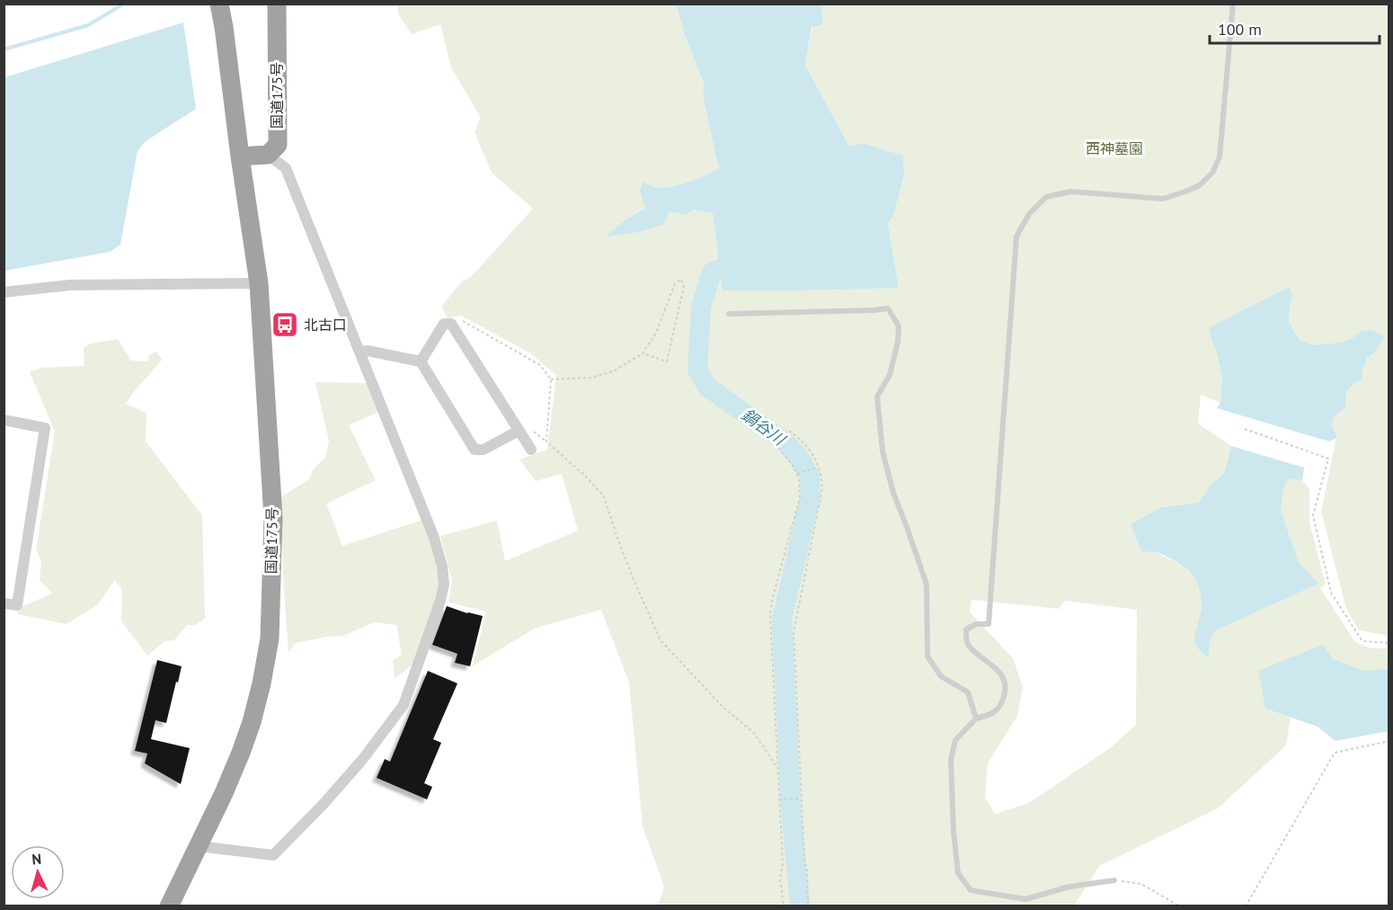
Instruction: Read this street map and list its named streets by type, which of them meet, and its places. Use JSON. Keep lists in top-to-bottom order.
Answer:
{
  "streets": {
    "highway": ["国道175号"]
  },
  "water": ["鍋谷川"],
  "parks": ["西神墓園"],
  "places": {
    "bus stop": ["北古口"]
  },
  "scale_bar": "100 m",
  "north": "top"
}
